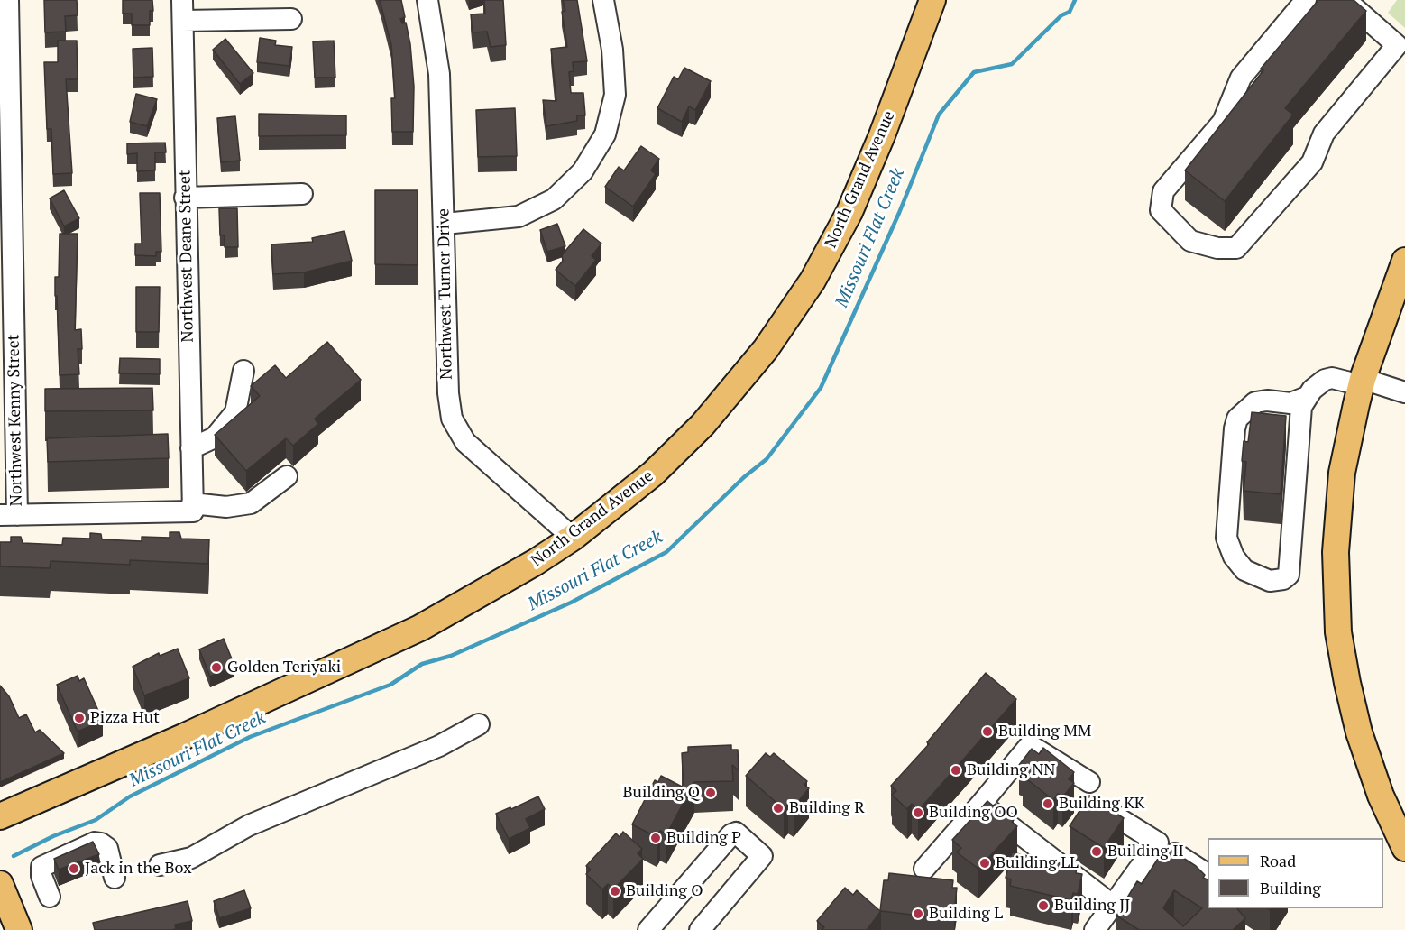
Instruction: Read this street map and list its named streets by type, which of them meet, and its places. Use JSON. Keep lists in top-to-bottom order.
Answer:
{
  "streets": {
    "main road": ["North Grand Avenue"],
    "street": ["Northwest Deane Street", "Northwest Turner Drive", "Northwest Kenny Street"]
  },
  "crossings": [
    ["North Grand Avenue", "Northwest Turner Drive"]
  ],
  "water": ["Missouri Flat Creek"],
  "places": [
    "Golden Teriyaki",
    "Pizza Hut",
    "Building MM",
    "Building NN",
    "Building Q",
    "Building KK",
    "Building R",
    "Building OO",
    "Building P",
    "Building II",
    "Building LL",
    "Jack in the Box",
    "Building O",
    "Building JJ",
    "Building L"
  ],
  "legend": ["Road", "Building"]
}
